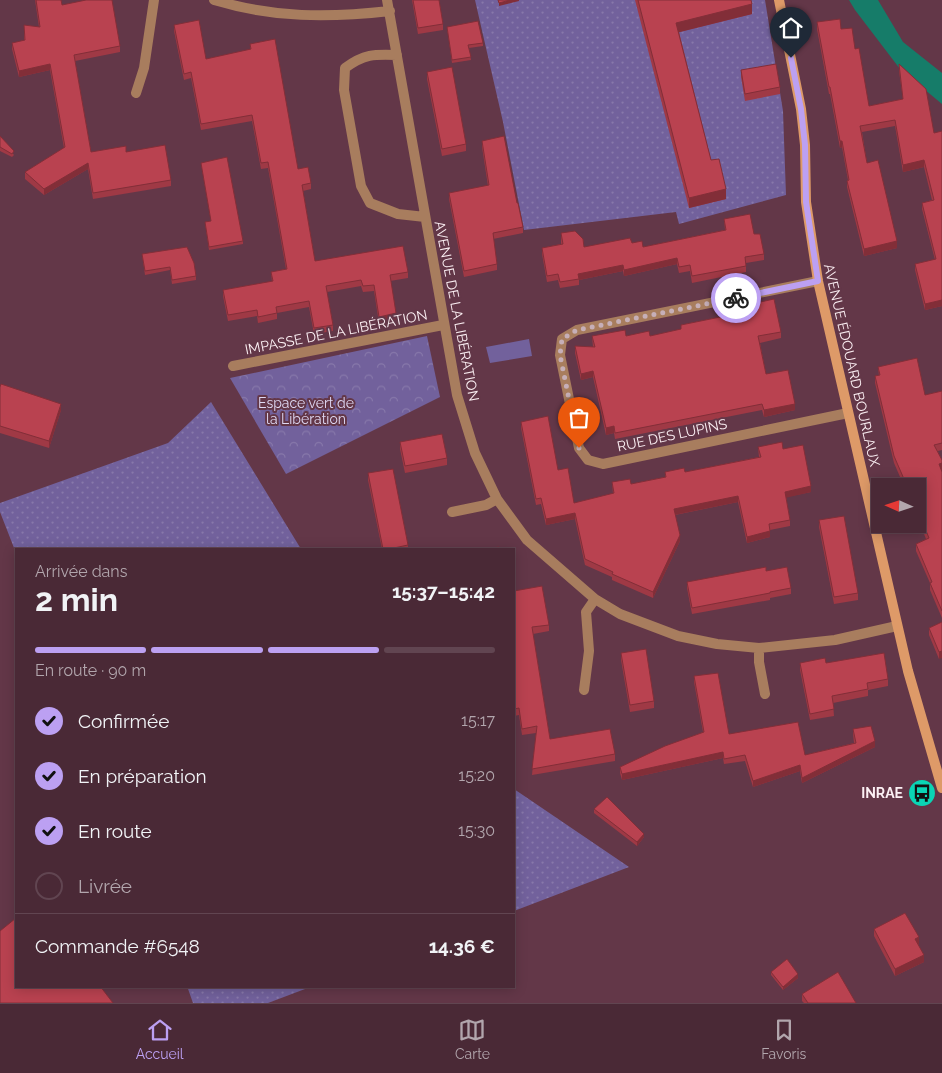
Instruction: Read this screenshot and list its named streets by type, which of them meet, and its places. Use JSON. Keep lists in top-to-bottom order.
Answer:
{
  "streets": {
    "street": [
      "AVENUE DE LA LIBÉRATION",
      "IMPASSE DE LA LIBÉRATION",
      "AVENUE ÉDOUARD BOURLAUX",
      "RUE DES LUPINS"
    ]
  },
  "crossings": [
    ["AVENUE DE LA LIBÉRATION", "IMPASSE DE LA LIBÉRATION"],
    ["AVENUE DE LA LIBÉRATION", "AVENUE ÉDOUARD BOURLAUX"],
    ["AVENUE ÉDOUARD BOURLAUX", "RUE DES LUPINS"]
  ],
  "parks": ["Espace vert de la Libération"],
  "places": {
    "bus stop": ["INRAE"]
  },
  "north": "left",
  "page": {
    "heading": ["2 min", "Arrivée dans", "15:37–15:42"],
    "panel": ["Commande #6548", "14.36 €"],
    "bar": "En route · 90 m",
    "list": [
      ["Confirmée", "15:17"],
      ["En préparation", "15:20"],
      ["En route", "15:30"],
      "Livrée"
    ],
    "tabs": ["Accueil", "Carte", "Favoris"]
  }
}
